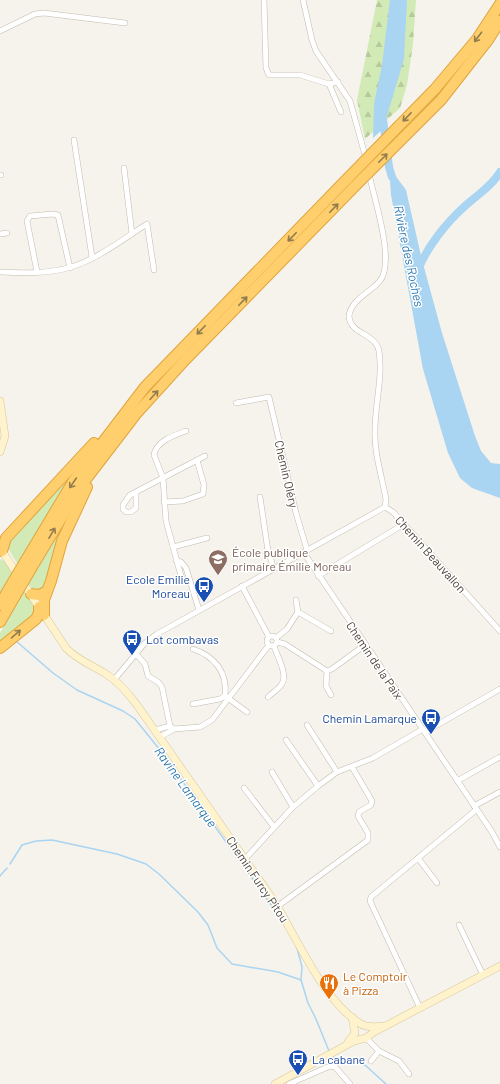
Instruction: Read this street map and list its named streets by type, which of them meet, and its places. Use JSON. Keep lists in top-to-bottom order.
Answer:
{
  "streets": {
    "street": [
      "Chemin Oléry",
      "Chemin Beauvallon",
      "Chemin de la Paix",
      "Chemin Furcy Pitou"
    ]
  },
  "crossings": [
    ["Chemin Oléry", "Chemin Beauvallon"],
    ["Chemin Oléry", "Chemin de la Paix"],
    ["Chemin Beauvallon", "Chemin de la Paix"],
    ["Chemin Beauvallon", "Chemin Furcy Pitou"]
  ],
  "water": ["Rivière des Roches", "Ravine Lamarque"],
  "places": {
    "school or university": ["École publique primaire Émilie Moreau"],
    "bus stop": [
      "Ecole Emilie Moreau",
      "Lot combavas",
      "Chemin Lamarque",
      "La cabane"
    ],
    "restaurant": ["Le Comptoir à Pizza"]
  }
}
